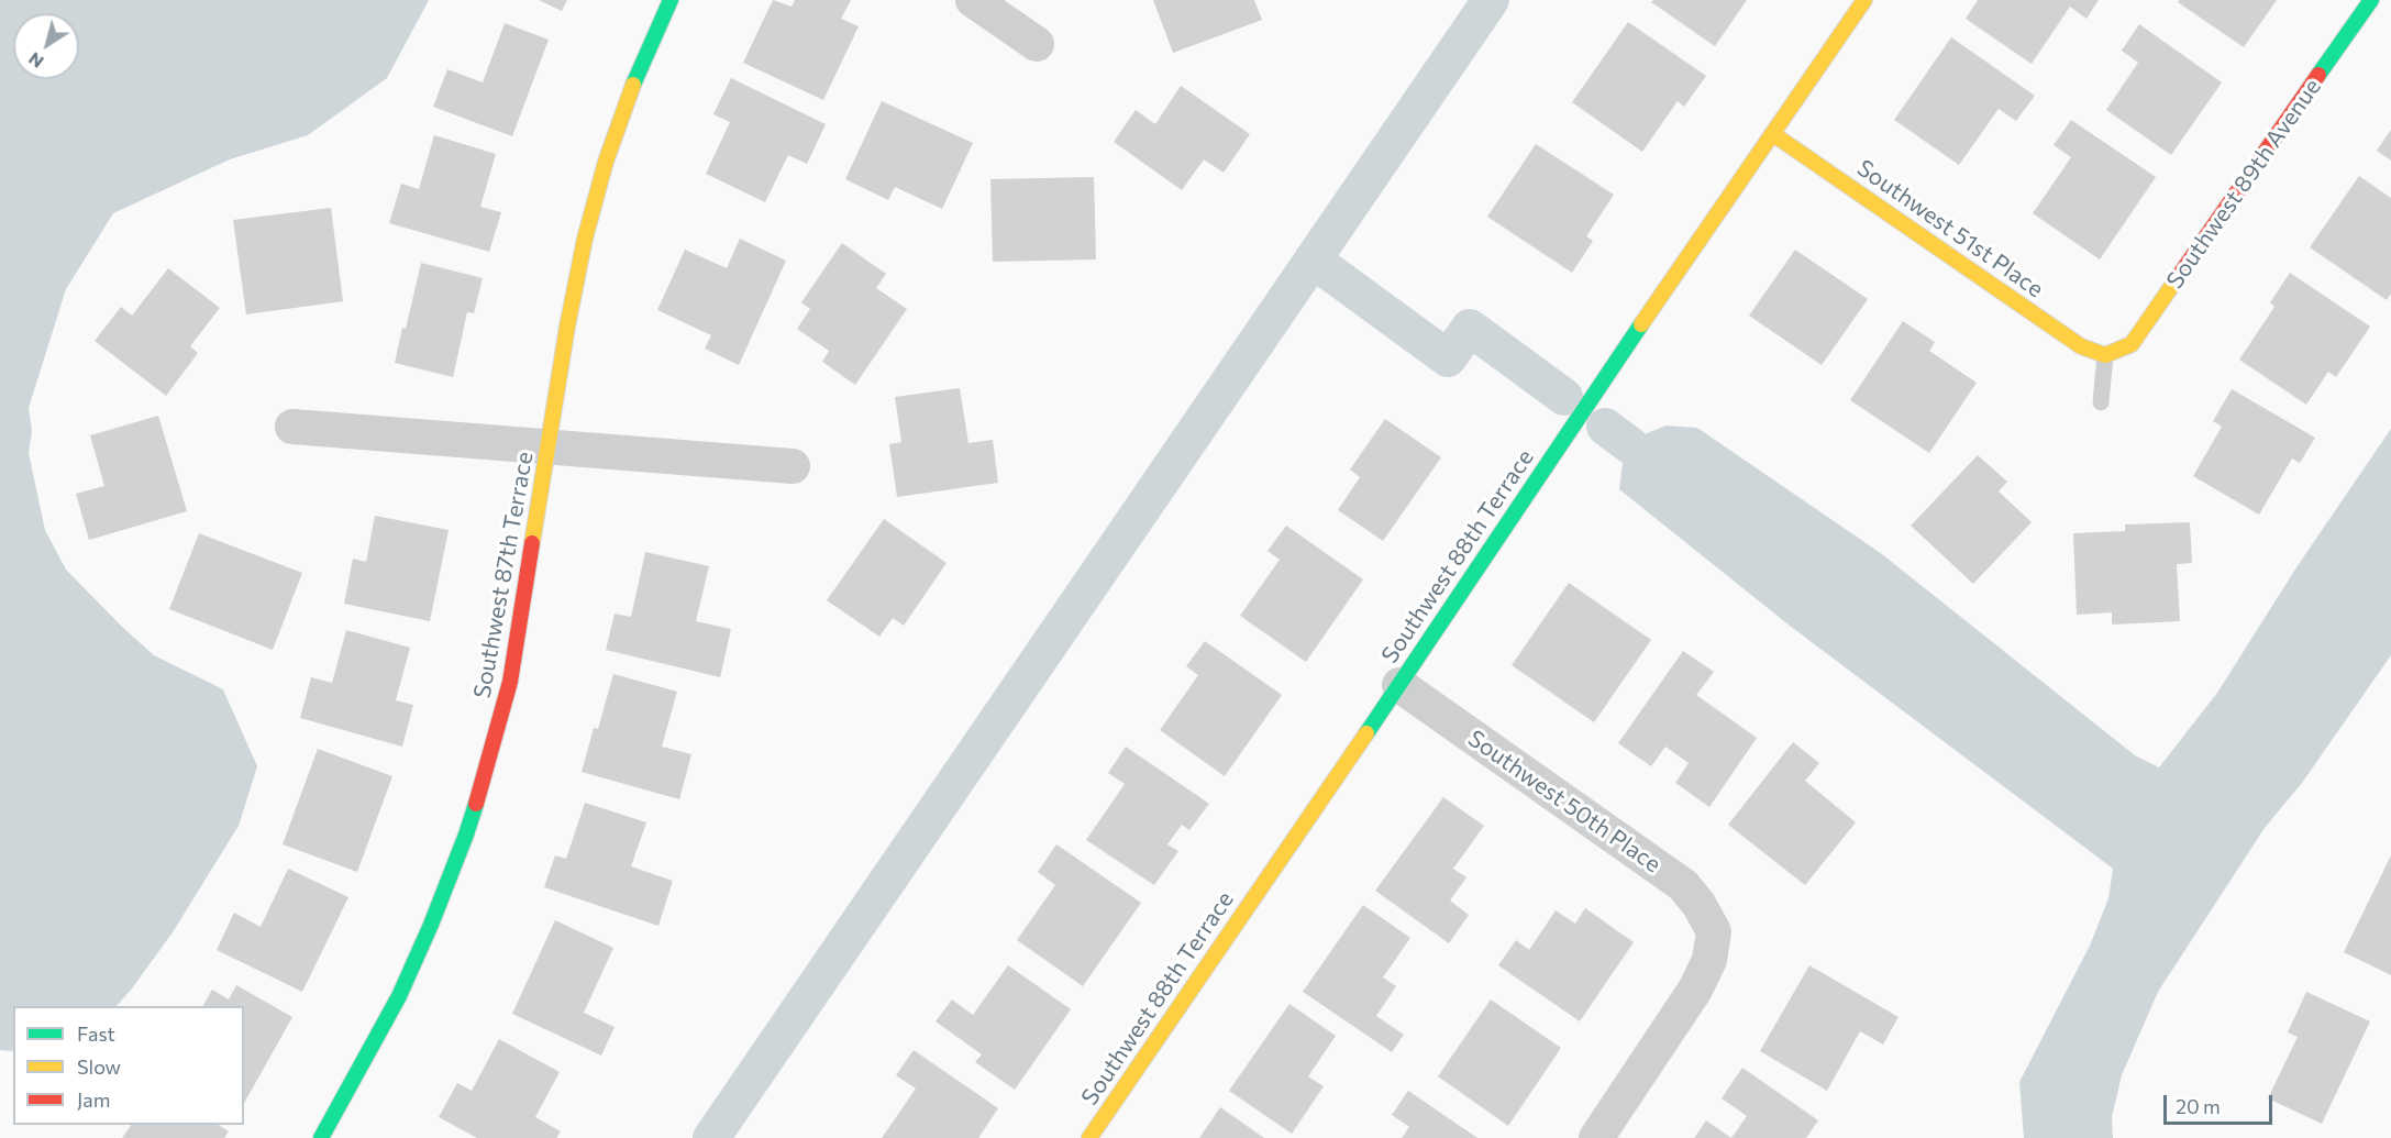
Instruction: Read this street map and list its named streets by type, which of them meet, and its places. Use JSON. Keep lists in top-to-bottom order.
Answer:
{
  "streets": {
    "street": [
      "Southwest 89th Avenue",
      "Southwest 51st Place",
      "Southwest 88th Terrace",
      "Southwest 87th Terrace",
      "Southwest 50th Place"
    ]
  },
  "crossings": [
    ["Southwest 89th Avenue", "Southwest 51st Place"],
    ["Southwest 51st Place", "Southwest 88th Terrace"],
    ["Southwest 88th Terrace", "Southwest 50th Place"]
  ],
  "legend": ["Fast", "Slow", "Jam"],
  "scale_bar": "20 m",
  "north": "bottom left"
}
